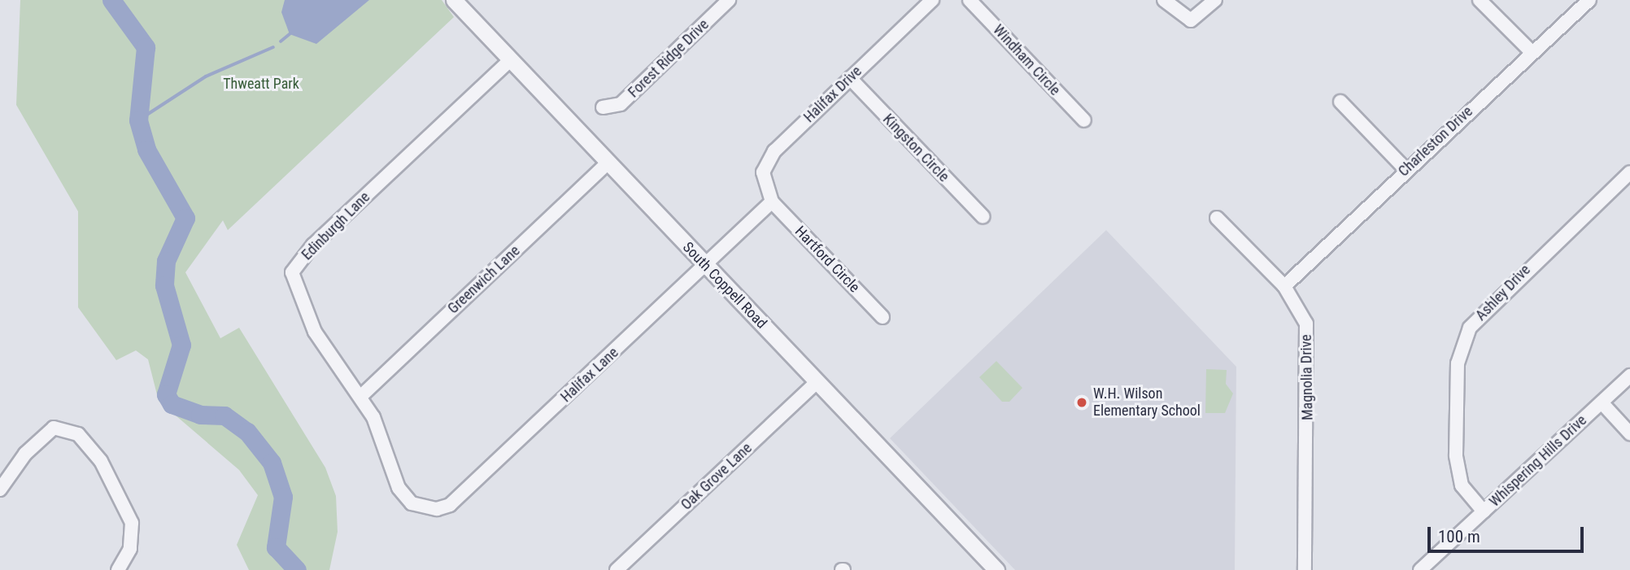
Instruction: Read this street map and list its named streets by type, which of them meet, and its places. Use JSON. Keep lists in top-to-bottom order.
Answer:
{
  "streets": {
    "street": [
      "Forest Ridge Drive",
      "Windham Circle",
      "Halifax Drive",
      "Charleston Drive",
      "Kingston Circle",
      "Edinburgh Lane",
      "Hartford Circle",
      "Greenwich Lane",
      "South Coppell Road",
      "Ashley Drive",
      "Halifax Lane",
      "Magnolia Drive",
      "Whispering Hills Drive",
      "Oak Grove Lane"
    ]
  },
  "crossings": [
    ["Halifax Drive", "Kingston Circle"],
    ["Halifax Drive", "Hartford Circle"],
    ["Halifax Drive", "Halifax Lane"],
    ["Charleston Drive", "Magnolia Drive"],
    ["Edinburgh Lane", "Greenwich Lane"],
    ["Edinburgh Lane", "South Coppell Road"],
    ["Edinburgh Lane", "Halifax Lane"],
    ["Hartford Circle", "Halifax Lane"],
    ["Greenwich Lane", "South Coppell Road"],
    ["South Coppell Road", "Halifax Lane"],
    ["South Coppell Road", "Oak Grove Lane"],
    ["Ashley Drive", "Whispering Hills Drive"]
  ],
  "parks": ["Thweatt Park"],
  "places": ["W.H. Wilson Elementary School"],
  "scale_bar": "100 m"
}
